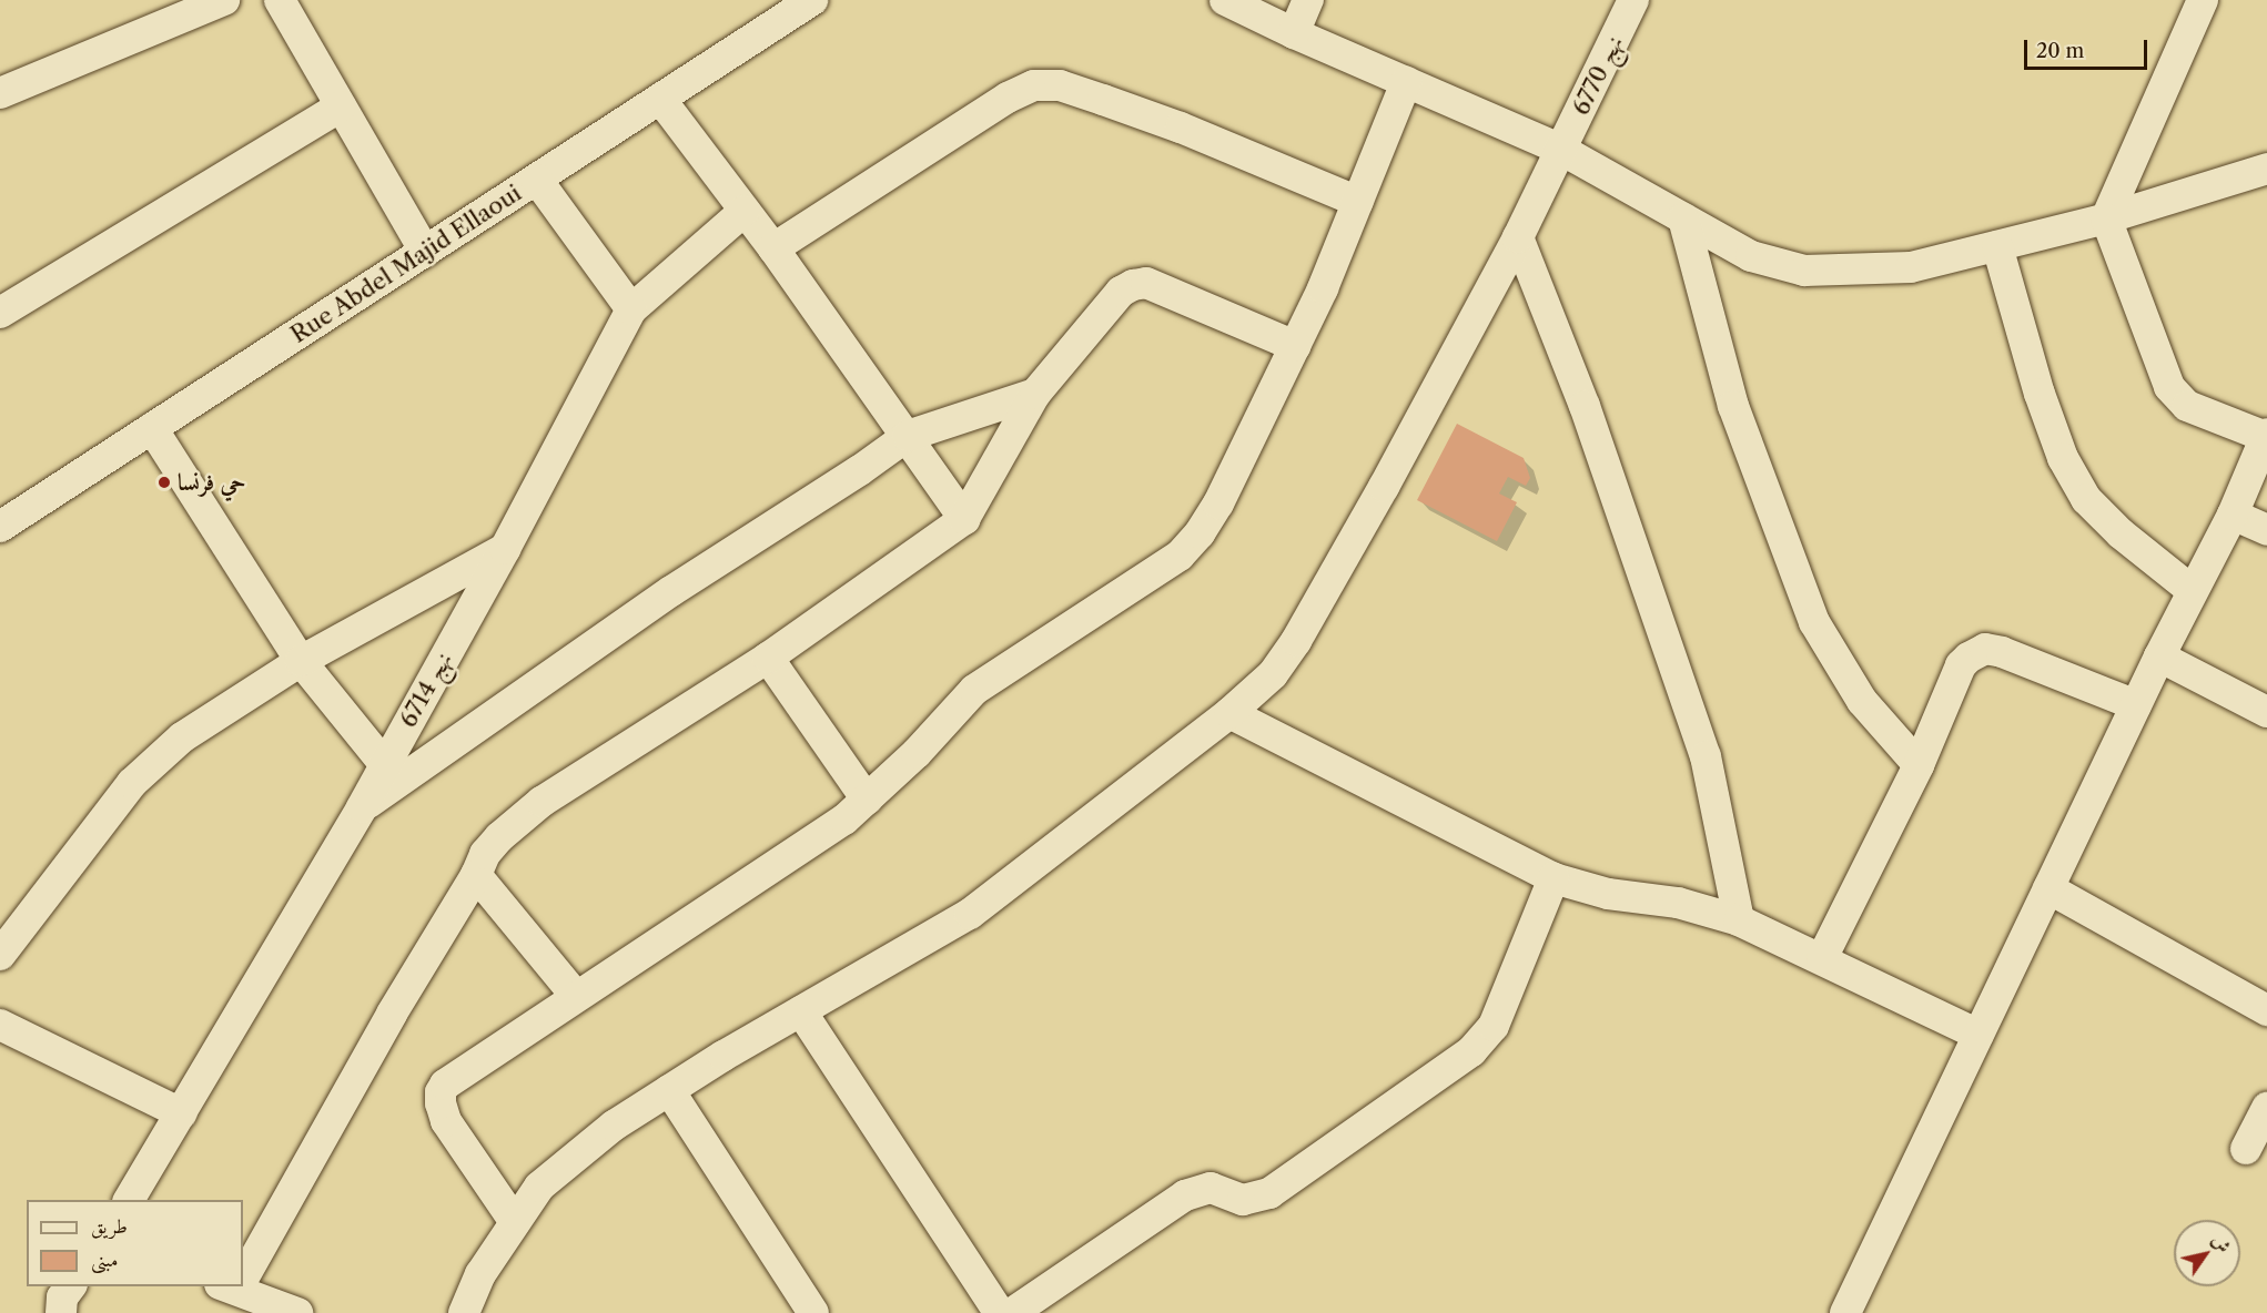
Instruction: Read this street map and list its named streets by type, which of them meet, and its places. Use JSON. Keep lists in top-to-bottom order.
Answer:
{
  "streets": {
    "street": ["نهج 6770", "Rue Abdel Majid Ellaoui", "نهج 6714"]
  },
  "places": ["حي فرنسا"],
  "legend": ["طريق", "مبنى"],
  "scale_bar": "20 m",
  "north": "top right"
}
